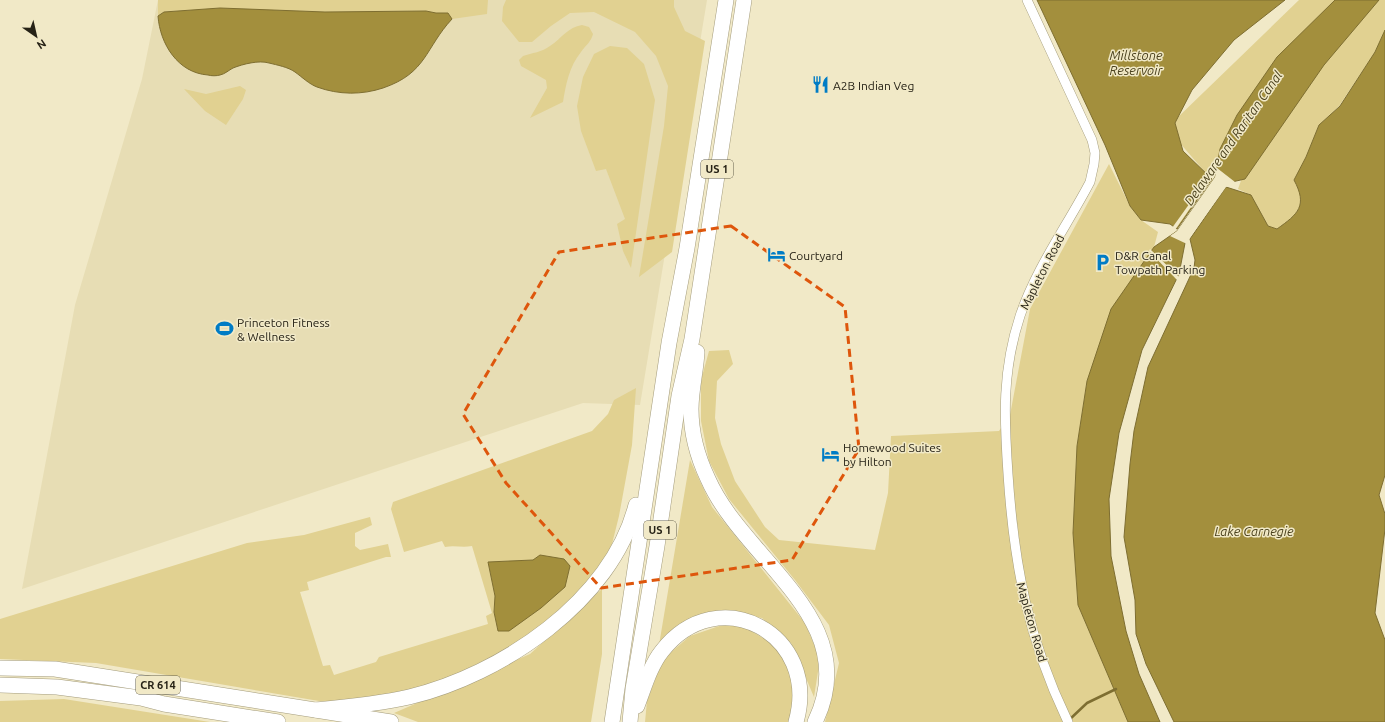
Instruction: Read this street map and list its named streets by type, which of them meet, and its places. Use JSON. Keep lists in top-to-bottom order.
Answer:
{
  "streets": {
    "highway": ["US 1", "CR 614"],
    "street": ["Mapleton Road"]
  },
  "water": ["Millstone Reservoir", "Delaware and Raritan Canal", "Lake Carnegie"],
  "places": {
    "restaurant": ["A2B Indian Veg"],
    "hotel": ["Courtyard", "Homewood Suites by Hilton"],
    "parking": ["D&R Canal Towpath Parking"],
    "sports": ["Princeton Fitness & Wellness"]
  },
  "north": "bottom right"
}
